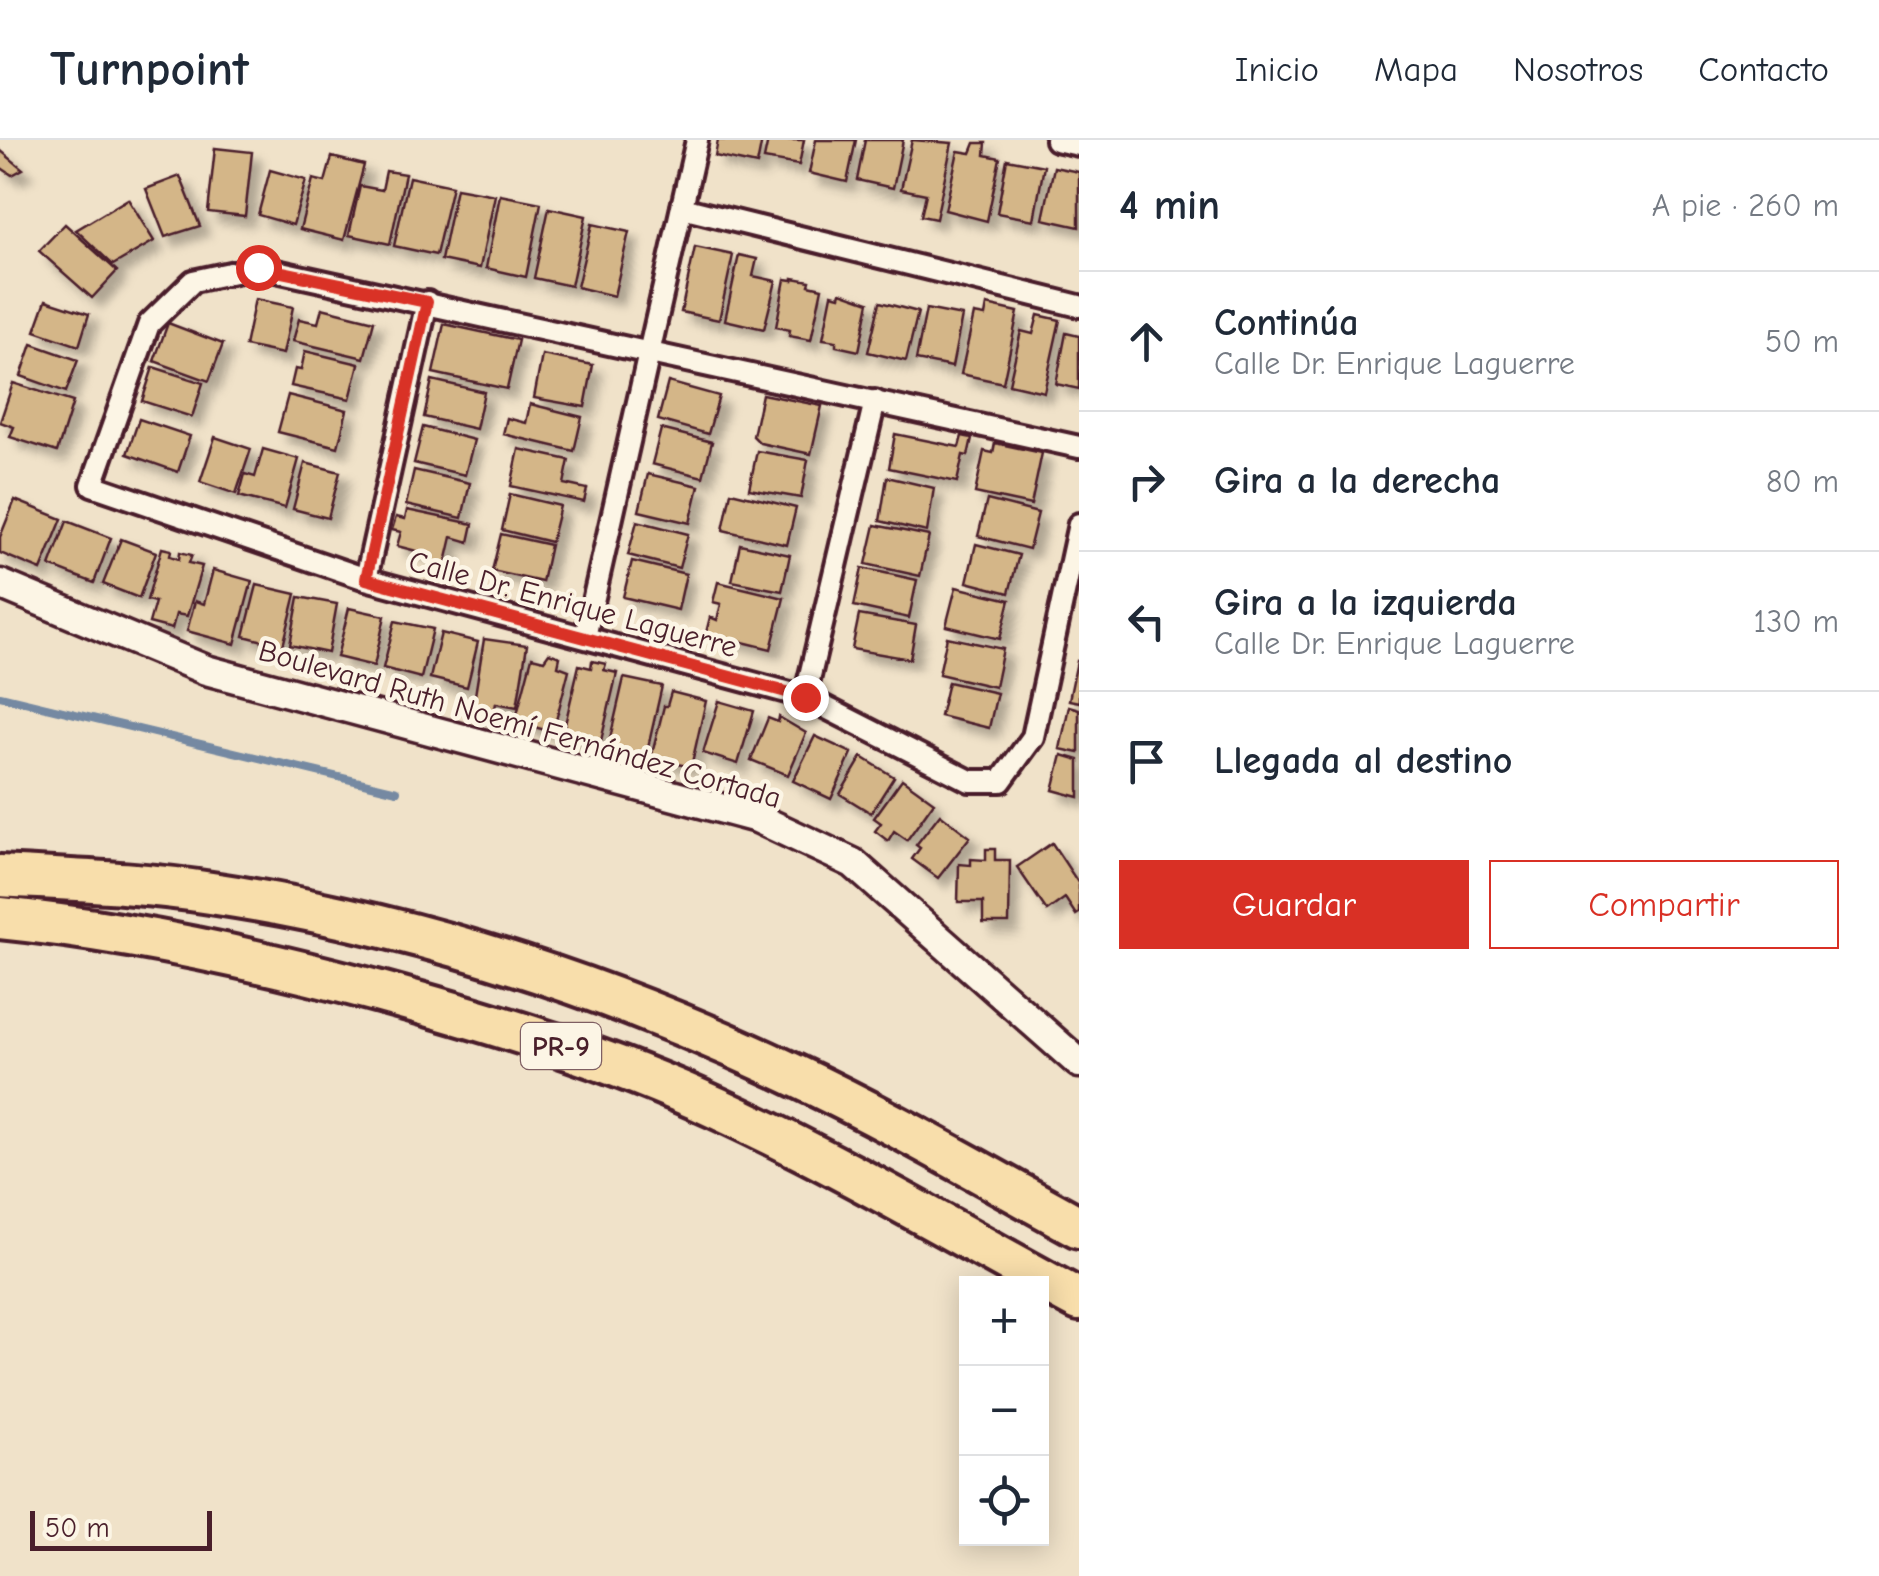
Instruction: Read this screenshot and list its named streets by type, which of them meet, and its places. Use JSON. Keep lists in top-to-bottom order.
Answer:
{
  "streets": {
    "highway": ["PR-9"],
    "street": ["Calle Dr. Enrique Laguerre", "Boulevard Ruth Noemí Fernández Cortada"]
  },
  "scale_bar": "50 m",
  "page": {
    "header": "Turnpoint",
    "nav": [
      "Inicio",
      "Mapa",
      "Nosotros",
      "Contacto"
    ],
    "heading": ["4 min", "A pie · 260 m"],
    "list": [
      ["Continúa", "Calle Dr. Enrique Laguerre", "50 m"],
      ["Gira a la derecha", "80 m"],
      ["Gira a la izquierda", "Calle Dr. Enrique Laguerre", "130 m"],
      "Llegada al destino"
    ],
    "buttons": ["Guardar", "Compartir"],
    "map_buttons": ["+", "−"],
    "scale": "50 m"
  }
}
